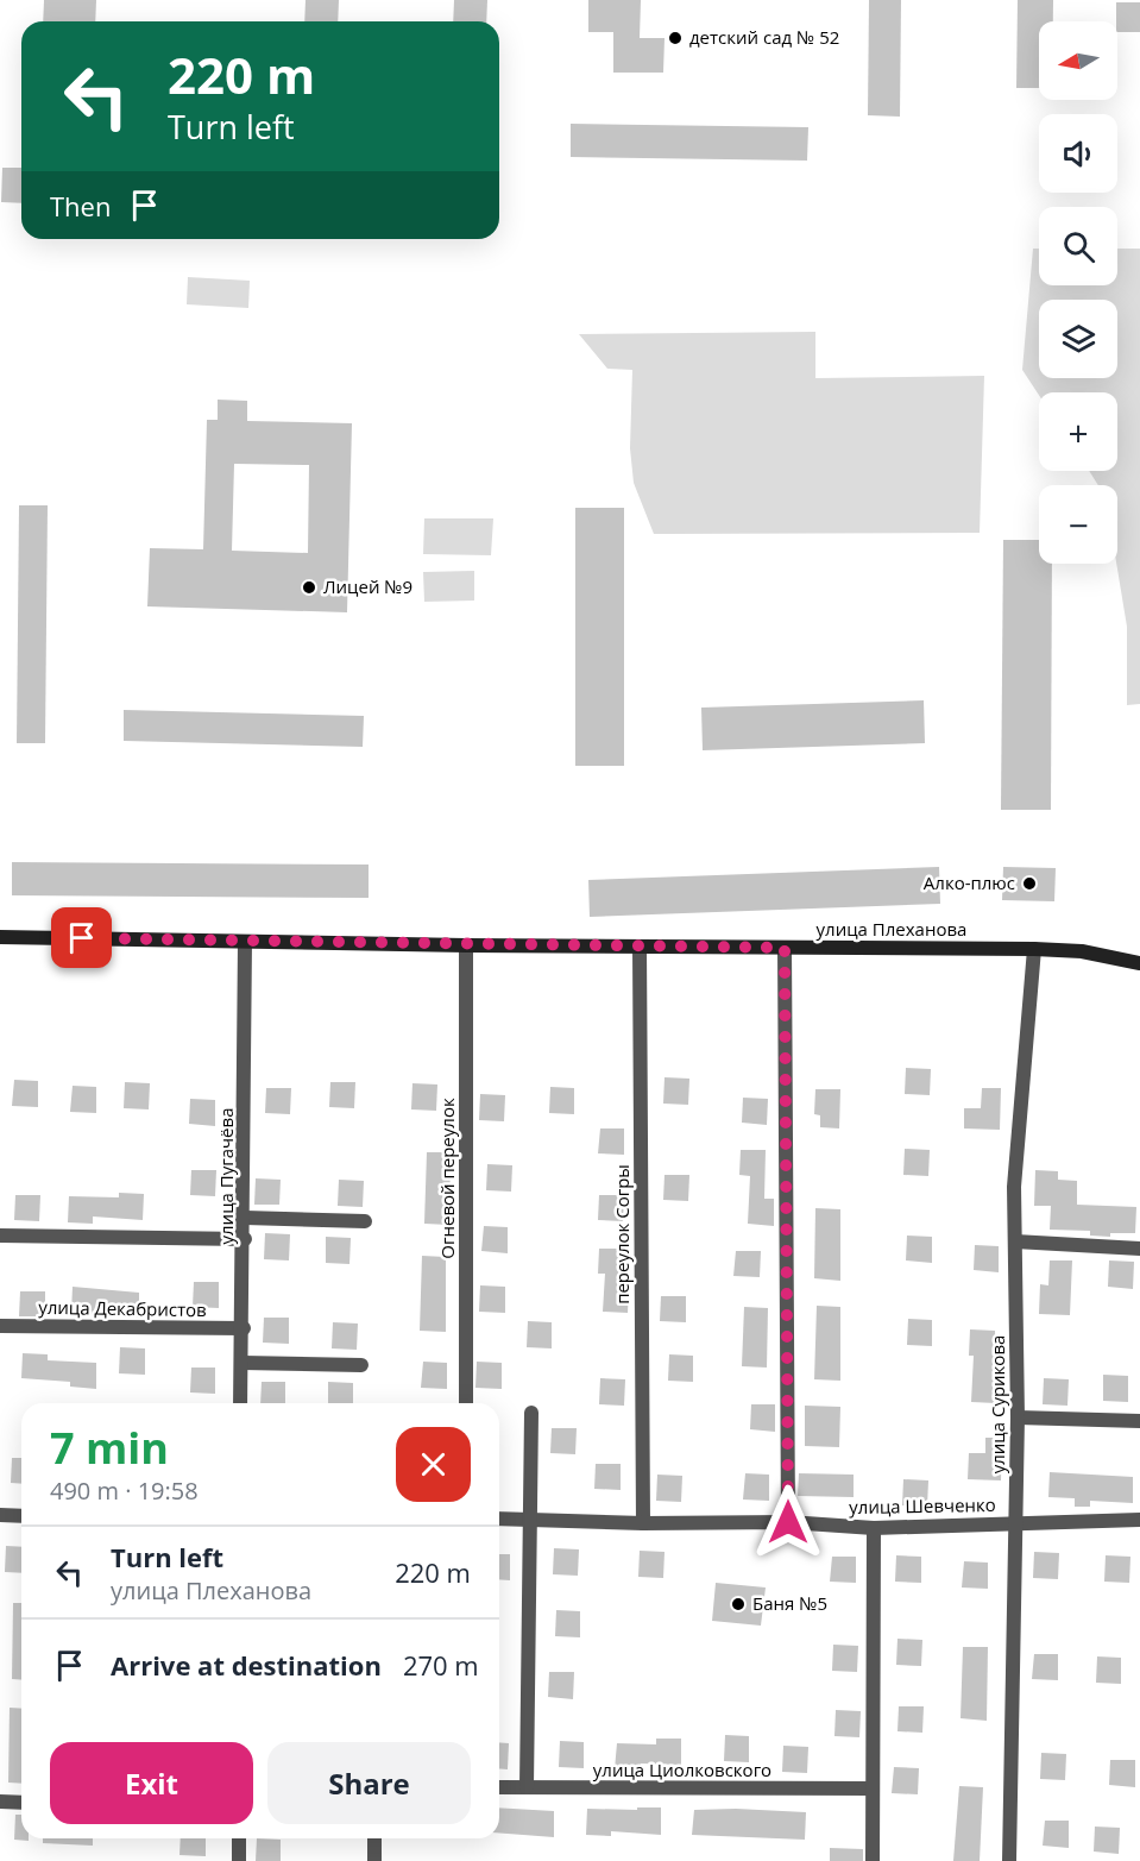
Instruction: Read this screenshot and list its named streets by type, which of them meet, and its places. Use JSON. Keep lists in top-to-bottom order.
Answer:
{
  "streets": {
    "main road": ["улица Плеханова"],
    "street": [
      "улица Пугачёва",
      "Огневой переулок",
      "переулок Согры",
      "улица Декабристов",
      "улица Сурикова",
      "улица Шевченко",
      "улица Циолковского"
    ]
  },
  "crossings": [
    ["улица Плеханова", "улица Пугачёва"],
    ["улица Плеханова", "Огневой переулок"],
    ["улица Плеханова", "переулок Согры"],
    ["улица Плеханова", "улица Сурикова"],
    ["улица Пугачёва", "улица Декабристов"],
    ["переулок Согры", "улица Шевченко"],
    ["улица Сурикова", "улица Шевченко"]
  ],
  "places": [
    "детский сад № 52",
    "Лицей №9",
    "Алко-плюс",
    "Баня №5"
  ],
  "north": "left",
  "page": {
    "map_buttons": ["+", "−"],
    "turn": ["220 m", "Turn left"],
    "then": "Then",
    "heading": ["7 min", "490 m · 19:58"],
    "list": [
      {
        "name": "Turn left",
        "note": "улица Плеханова",
        "value": "220 m"
      },
      {
        "name": "Arrive at destination",
        "value": "270 m"
      }
    ],
    "buttons": ["Exit", "Share"]
  }
}
